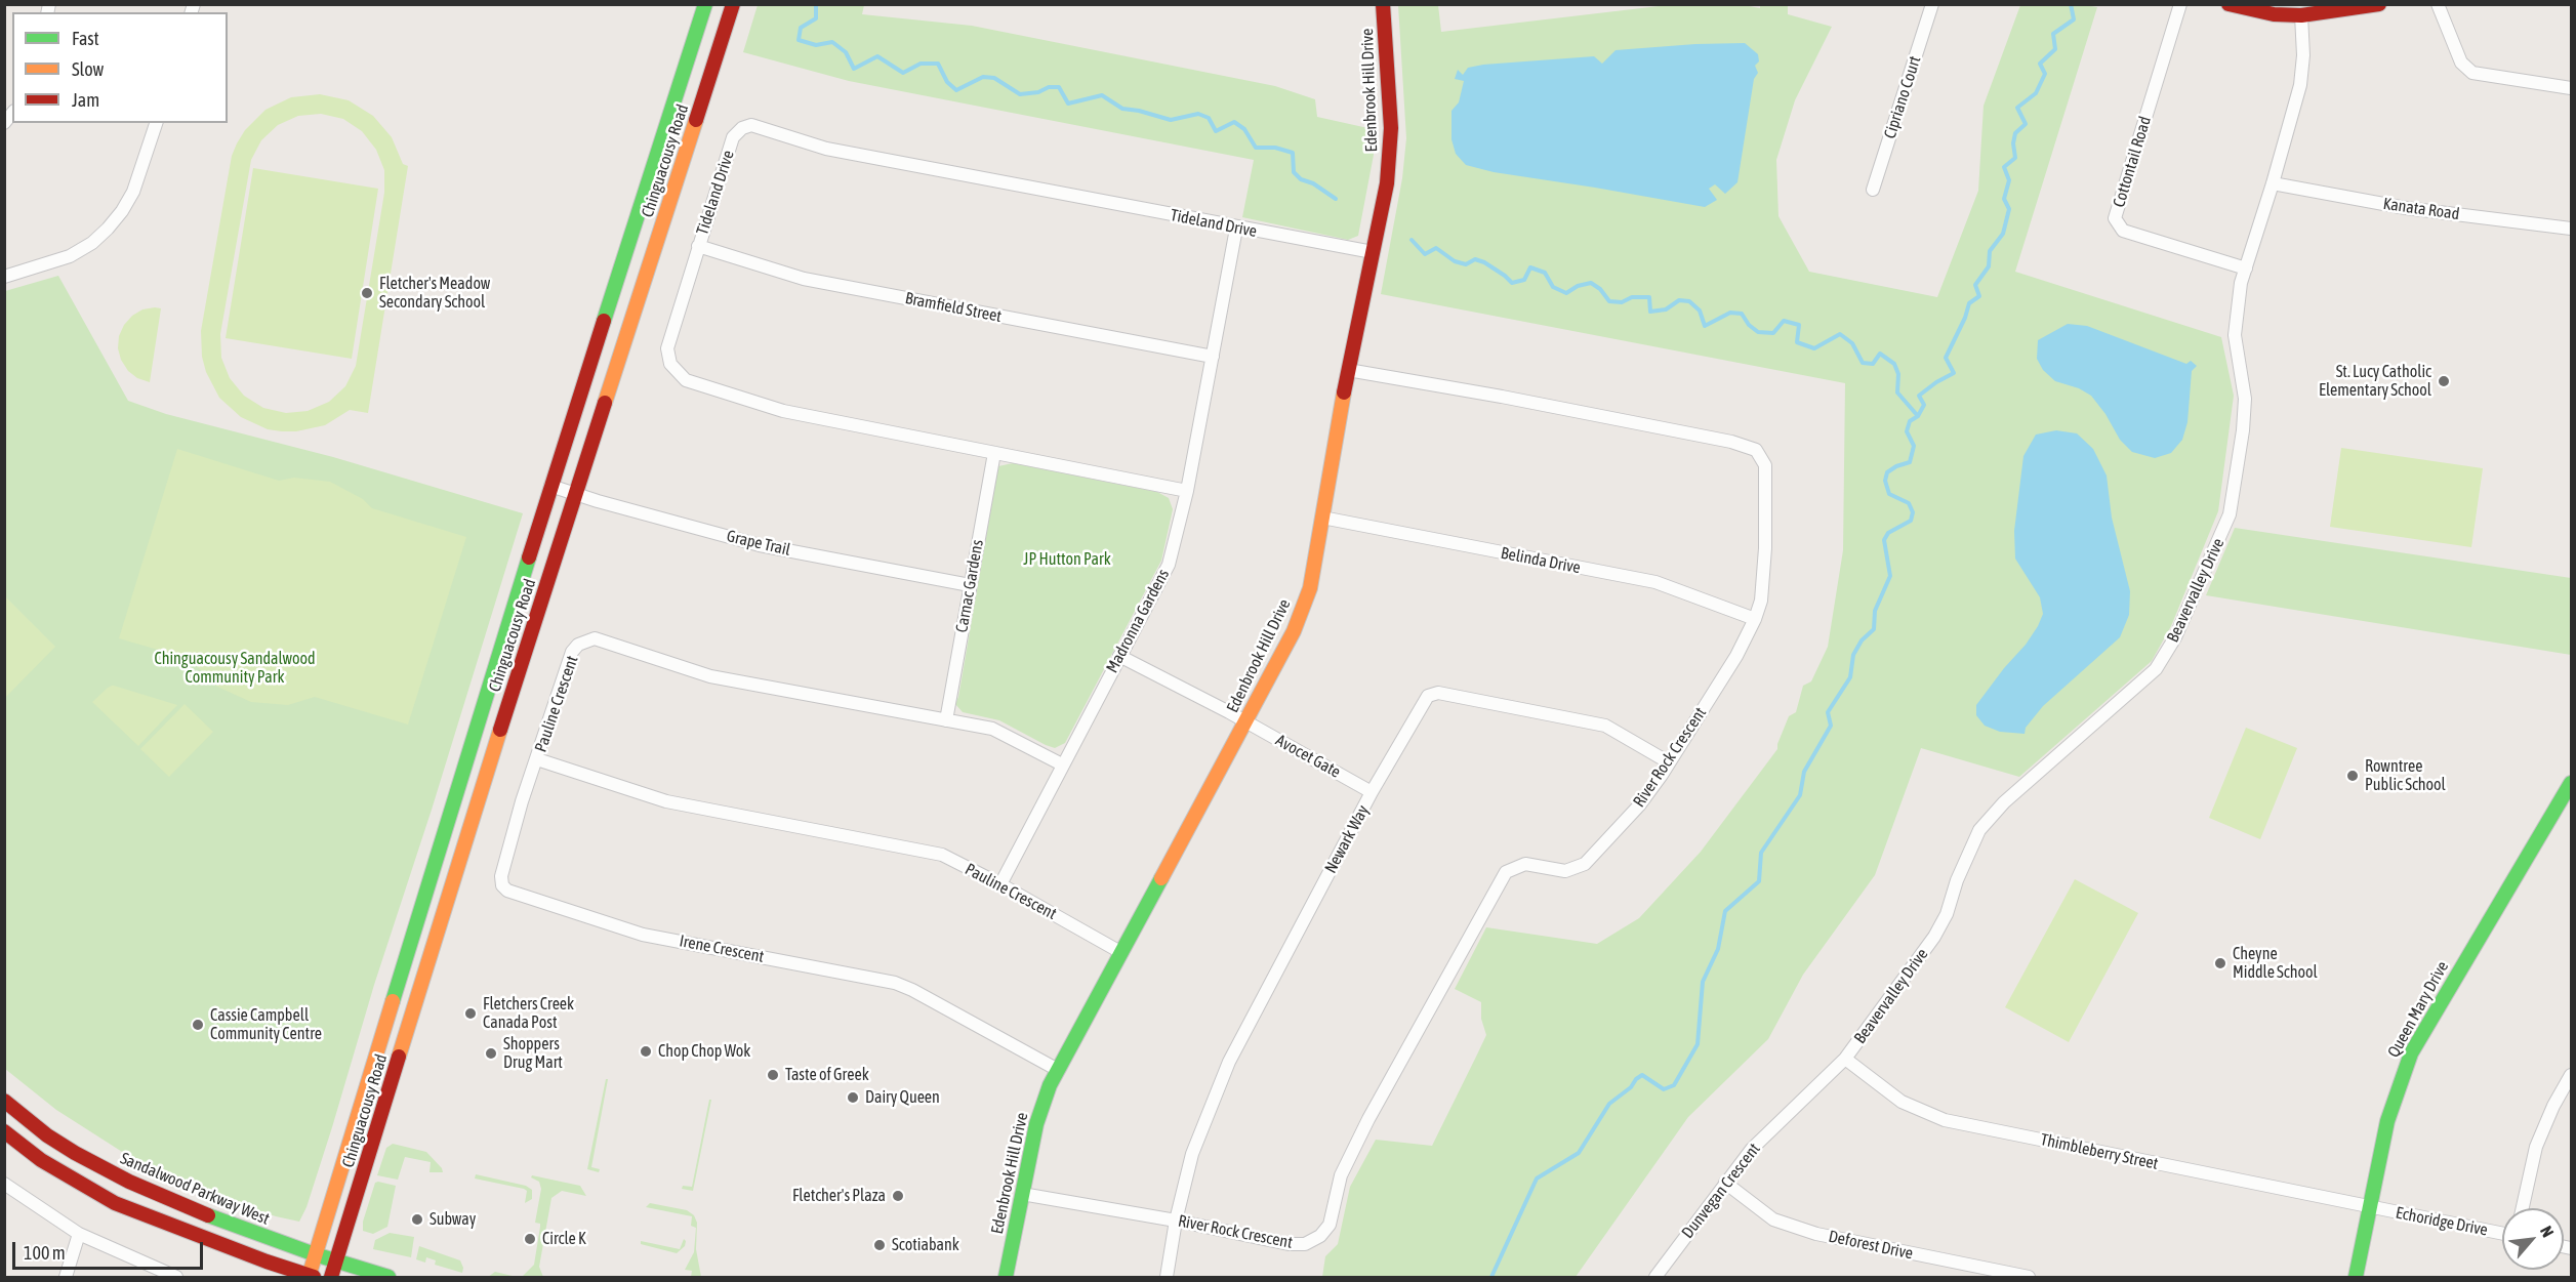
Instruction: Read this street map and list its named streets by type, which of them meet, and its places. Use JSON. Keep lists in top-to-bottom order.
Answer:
{
  "streets": {
    "main road": [
      "Edenbrook Hill Drive",
      "Chinguacousy Road",
      "Queen Mary Drive",
      "Sandalwood Parkway West"
    ],
    "street": [
      "Cipriano Court",
      "Cottontail Road",
      "Tideland Drive",
      "Kanata Road",
      "Bramfield Street",
      "Grape Trail",
      "Belinda Drive",
      "Carnac Gardens",
      "Beavervalley Drive",
      "Madronna Gardens",
      "Pauline Crescent",
      "Avocet Gate",
      "River Rock Crescent",
      "Newark Way",
      "Irene Crescent",
      "Thimbleberry Street",
      "Dunvegan Crescent",
      "Echoridge Drive",
      "Deforest Drive"
    ]
  },
  "crossings": [
    ["Edenbrook Hill Drive", "Tideland Drive"],
    ["Edenbrook Hill Drive", "Belinda Drive"],
    ["Edenbrook Hill Drive", "Pauline Crescent"],
    ["Edenbrook Hill Drive", "Avocet Gate"],
    ["Edenbrook Hill Drive", "River Rock Crescent"],
    ["Edenbrook Hill Drive", "Irene Crescent"],
    ["Chinguacousy Road", "Grape Trail"],
    ["Chinguacousy Road", "Sandalwood Parkway West"],
    ["Cottontail Road", "Beavervalley Drive"],
    ["Tideland Drive", "Bramfield Street"],
    ["Tideland Drive", "Carnac Gardens"],
    ["Tideland Drive", "Madronna Gardens"],
    ["Kanata Road", "Beavervalley Drive"],
    ["Bramfield Street", "Madronna Gardens"],
    ["Grape Trail", "Carnac Gardens"],
    ["Belinda Drive", "River Rock Crescent"],
    ["Carnac Gardens", "Pauline Crescent"],
    ["Beavervalley Drive", "Thimbleberry Street"],
    ["Beavervalley Drive", "Dunvegan Crescent"],
    ["Madronna Gardens", "Pauline Crescent"],
    ["Madronna Gardens", "Avocet Gate"],
    ["Pauline Crescent", "Irene Crescent"],
    ["Avocet Gate", "Newark Way"],
    ["River Rock Crescent", "Newark Way"],
    ["Queen Mary Drive", "Thimbleberry Street"],
    ["Queen Mary Drive", "Echoridge Drive"],
    ["Thimbleberry Street", "Dunvegan Crescent"],
    ["Thimbleberry Street", "Echoridge Drive"],
    ["Dunvegan Crescent", "Deforest Drive"]
  ],
  "parks": ["JP Hutton Park", "Chinguacousy Sandalwood Community Park"],
  "places": [
    "Fletcher's Meadow Secondary School",
    "St. Lucy Catholic Elementary School",
    "Rowntree Public School",
    "Cheyne Middle School",
    "Fletchers Creek Canada Post",
    "Cassie Campbell Community Centre",
    "Chop Chop Wok",
    "Shoppers Drug Mart",
    "Taste of Greek",
    "Dairy Queen",
    "Fletcher's Plaza",
    "Subway",
    "Circle K",
    "Scotiabank"
  ],
  "legend": ["Fast", "Slow", "Jam"],
  "scale_bar": "100 m",
  "north": "top right"
}
